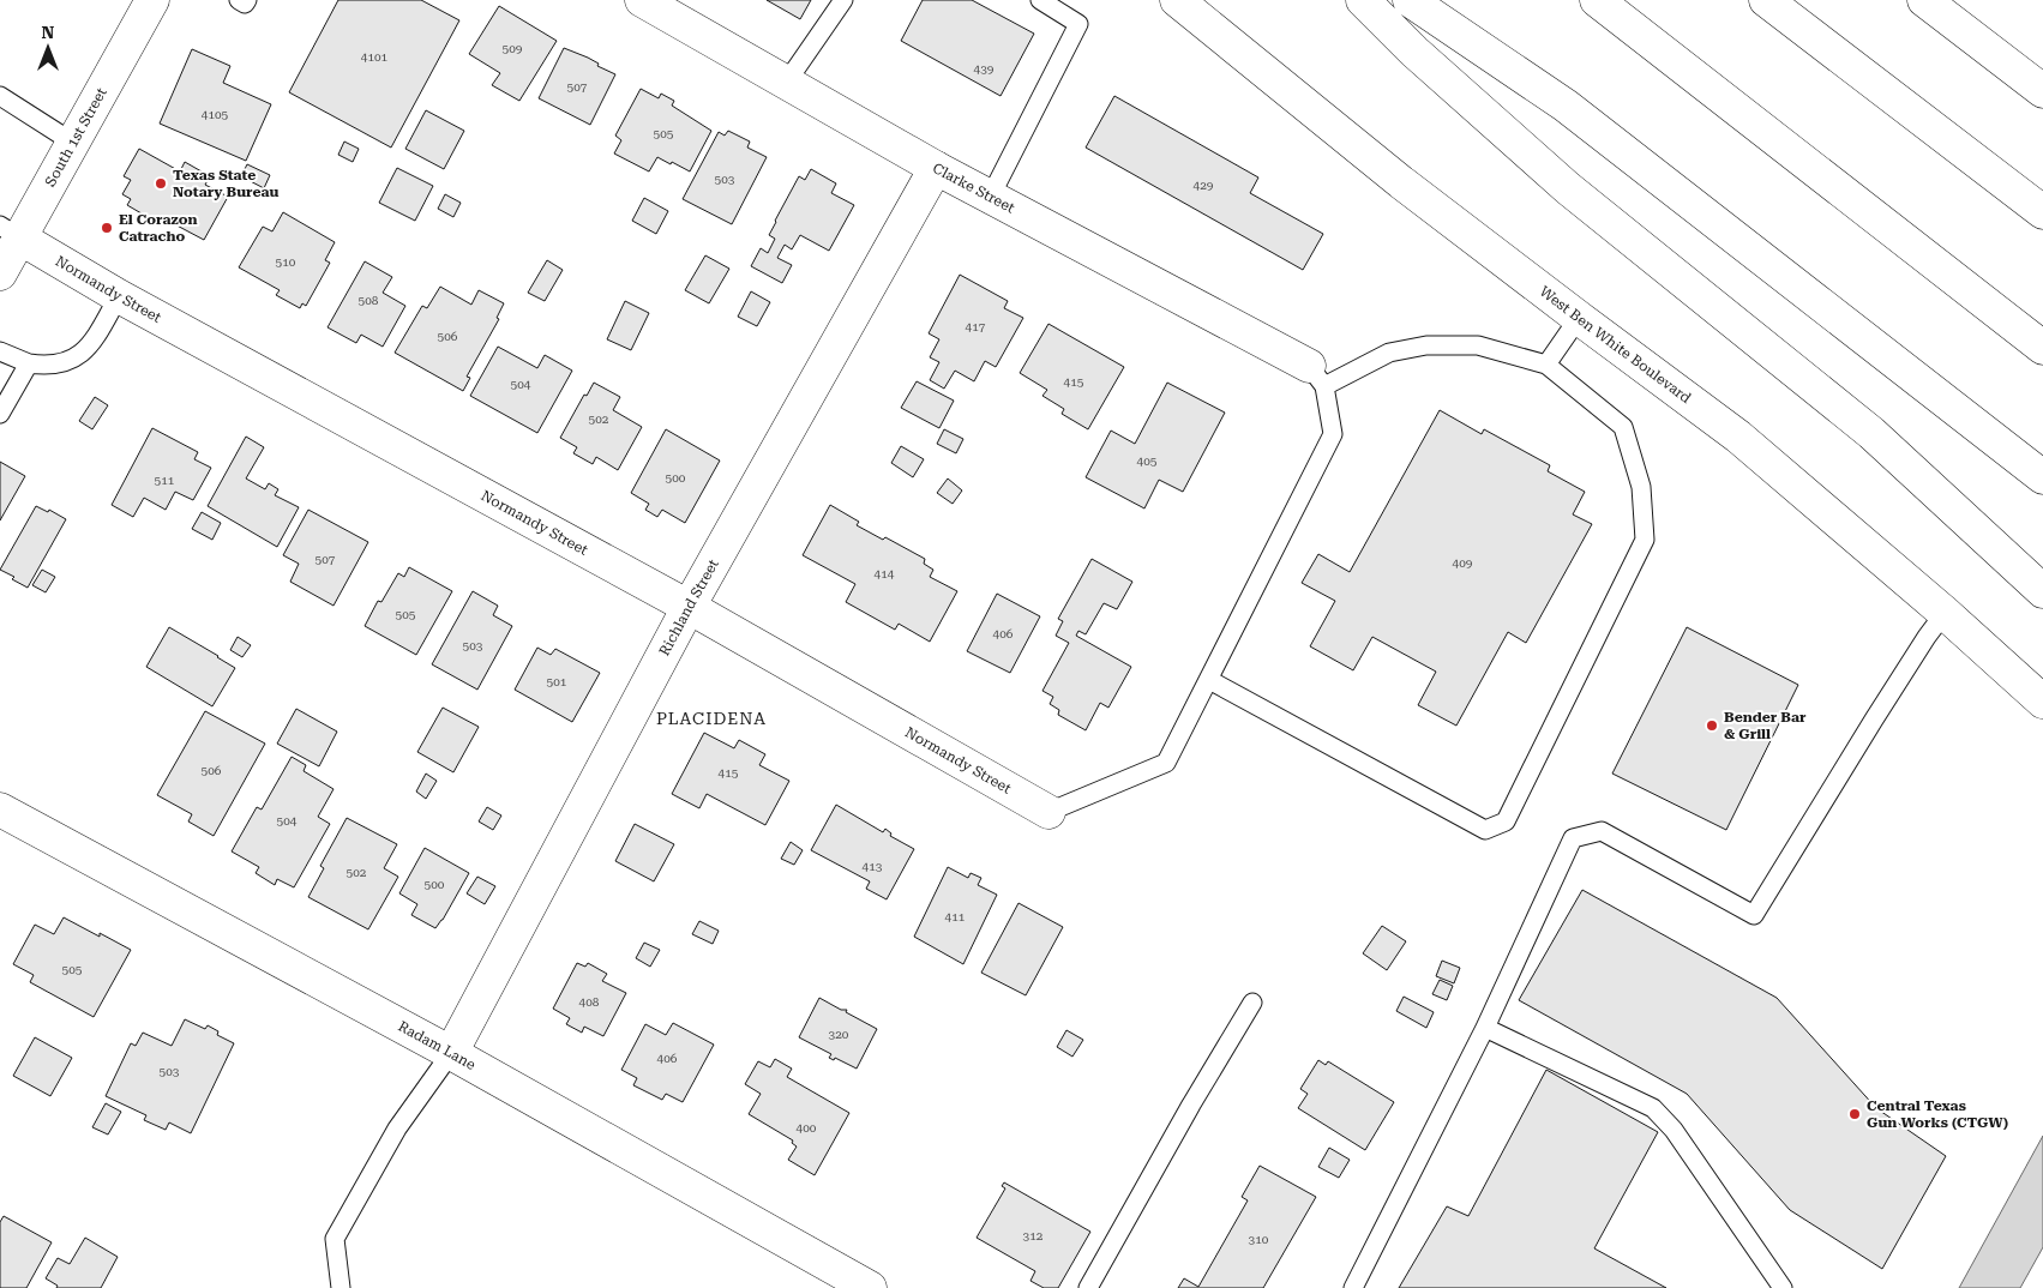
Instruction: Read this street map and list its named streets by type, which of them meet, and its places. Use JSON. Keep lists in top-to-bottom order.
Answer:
{
  "streets": {
    "main road": [
      "South 1st Street",
      "Clarke Street",
      "Normandy Street",
      "West Ben White Boulevard",
      "Richland Street",
      "Radam Lane"
    ]
  },
  "crossings": [
    ["South 1st Street", "Normandy Street"],
    ["Clarke Street", "Richland Street"],
    ["Normandy Street", "Richland Street"],
    ["Richland Street", "Radam Lane"]
  ],
  "districts": ["PLACIDENA"],
  "places": [
    "Texas State Notary Bureau",
    "El Corazon Catracho",
    "Bender Bar & Grill",
    "Central Texas Gun Works (CTGW)"
  ],
  "house_numbers": [
    "509",
    "4101",
    "439",
    "507",
    "4105",
    "505",
    "503",
    "429",
    "510",
    "508",
    "417",
    "506",
    "415",
    "504",
    "502",
    "405",
    "500",
    "511",
    "507",
    "409",
    "414",
    "505",
    "406",
    "503",
    "501",
    "506",
    "415",
    "504",
    "413",
    "502",
    "500",
    "411",
    "505",
    "408",
    "320",
    "406",
    "503",
    "400",
    "312",
    "310"
  ],
  "north": "top"
}
